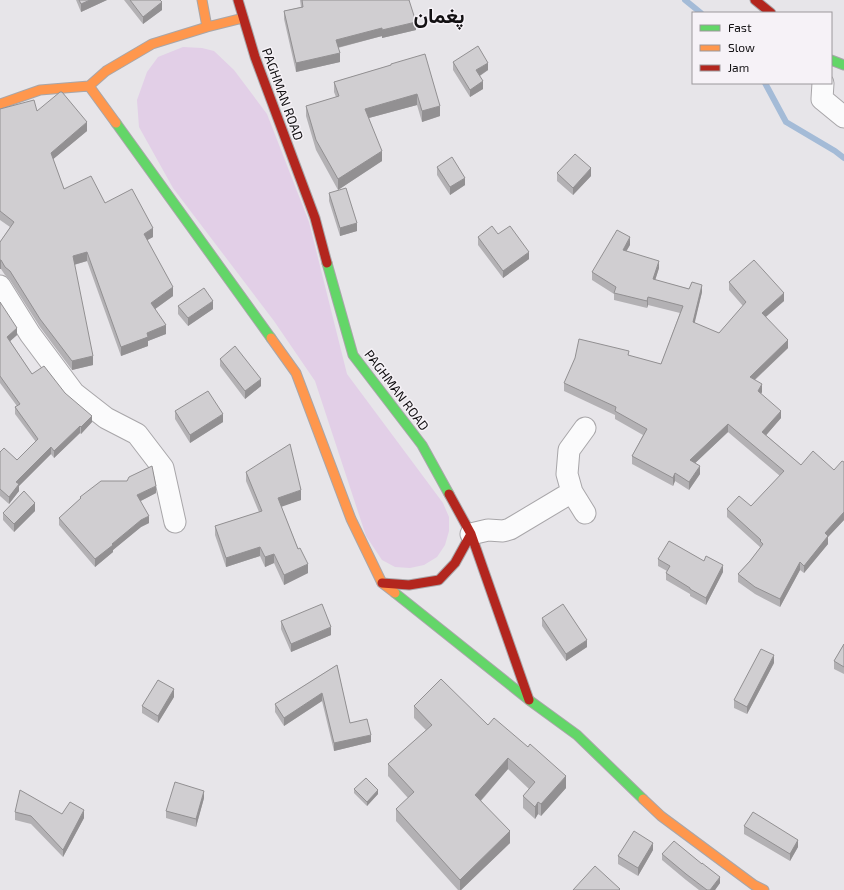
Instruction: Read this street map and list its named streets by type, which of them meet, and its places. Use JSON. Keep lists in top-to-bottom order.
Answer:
{
  "streets": {
    "main road": ["PAGHMAN ROAD"]
  },
  "districts": ["پغمان"],
  "legend": ["Fast", "Slow", "Jam"]
}
